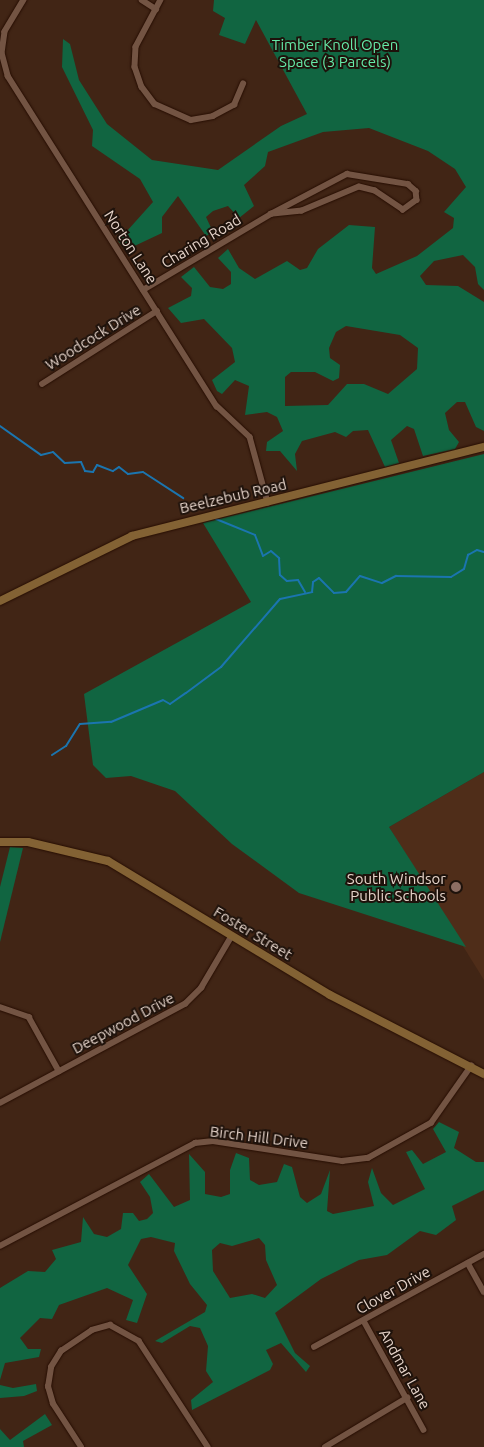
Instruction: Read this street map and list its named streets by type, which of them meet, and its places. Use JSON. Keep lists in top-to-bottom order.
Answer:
{
  "streets": {
    "street": [
      "Charing Road",
      "Norton Lane",
      "Woodcock Drive",
      "Beelzebub Road",
      "Foster Street",
      "Deepwood Drive",
      "Birch Hill Drive",
      "Clover Drive",
      "Andmar Lane"
    ]
  },
  "crossings": [
    ["Charing Road", "Norton Lane"],
    ["Norton Lane", "Woodcock Drive"],
    ["Norton Lane", "Beelzebub Road"],
    ["Foster Street", "Deepwood Drive"],
    ["Foster Street", "Birch Hill Drive"],
    ["Clover Drive", "Andmar Lane"]
  ],
  "parks": ["Timber Knoll Open Space (3 Parcels)"],
  "places": ["South Windsor Public Schools"]
}
